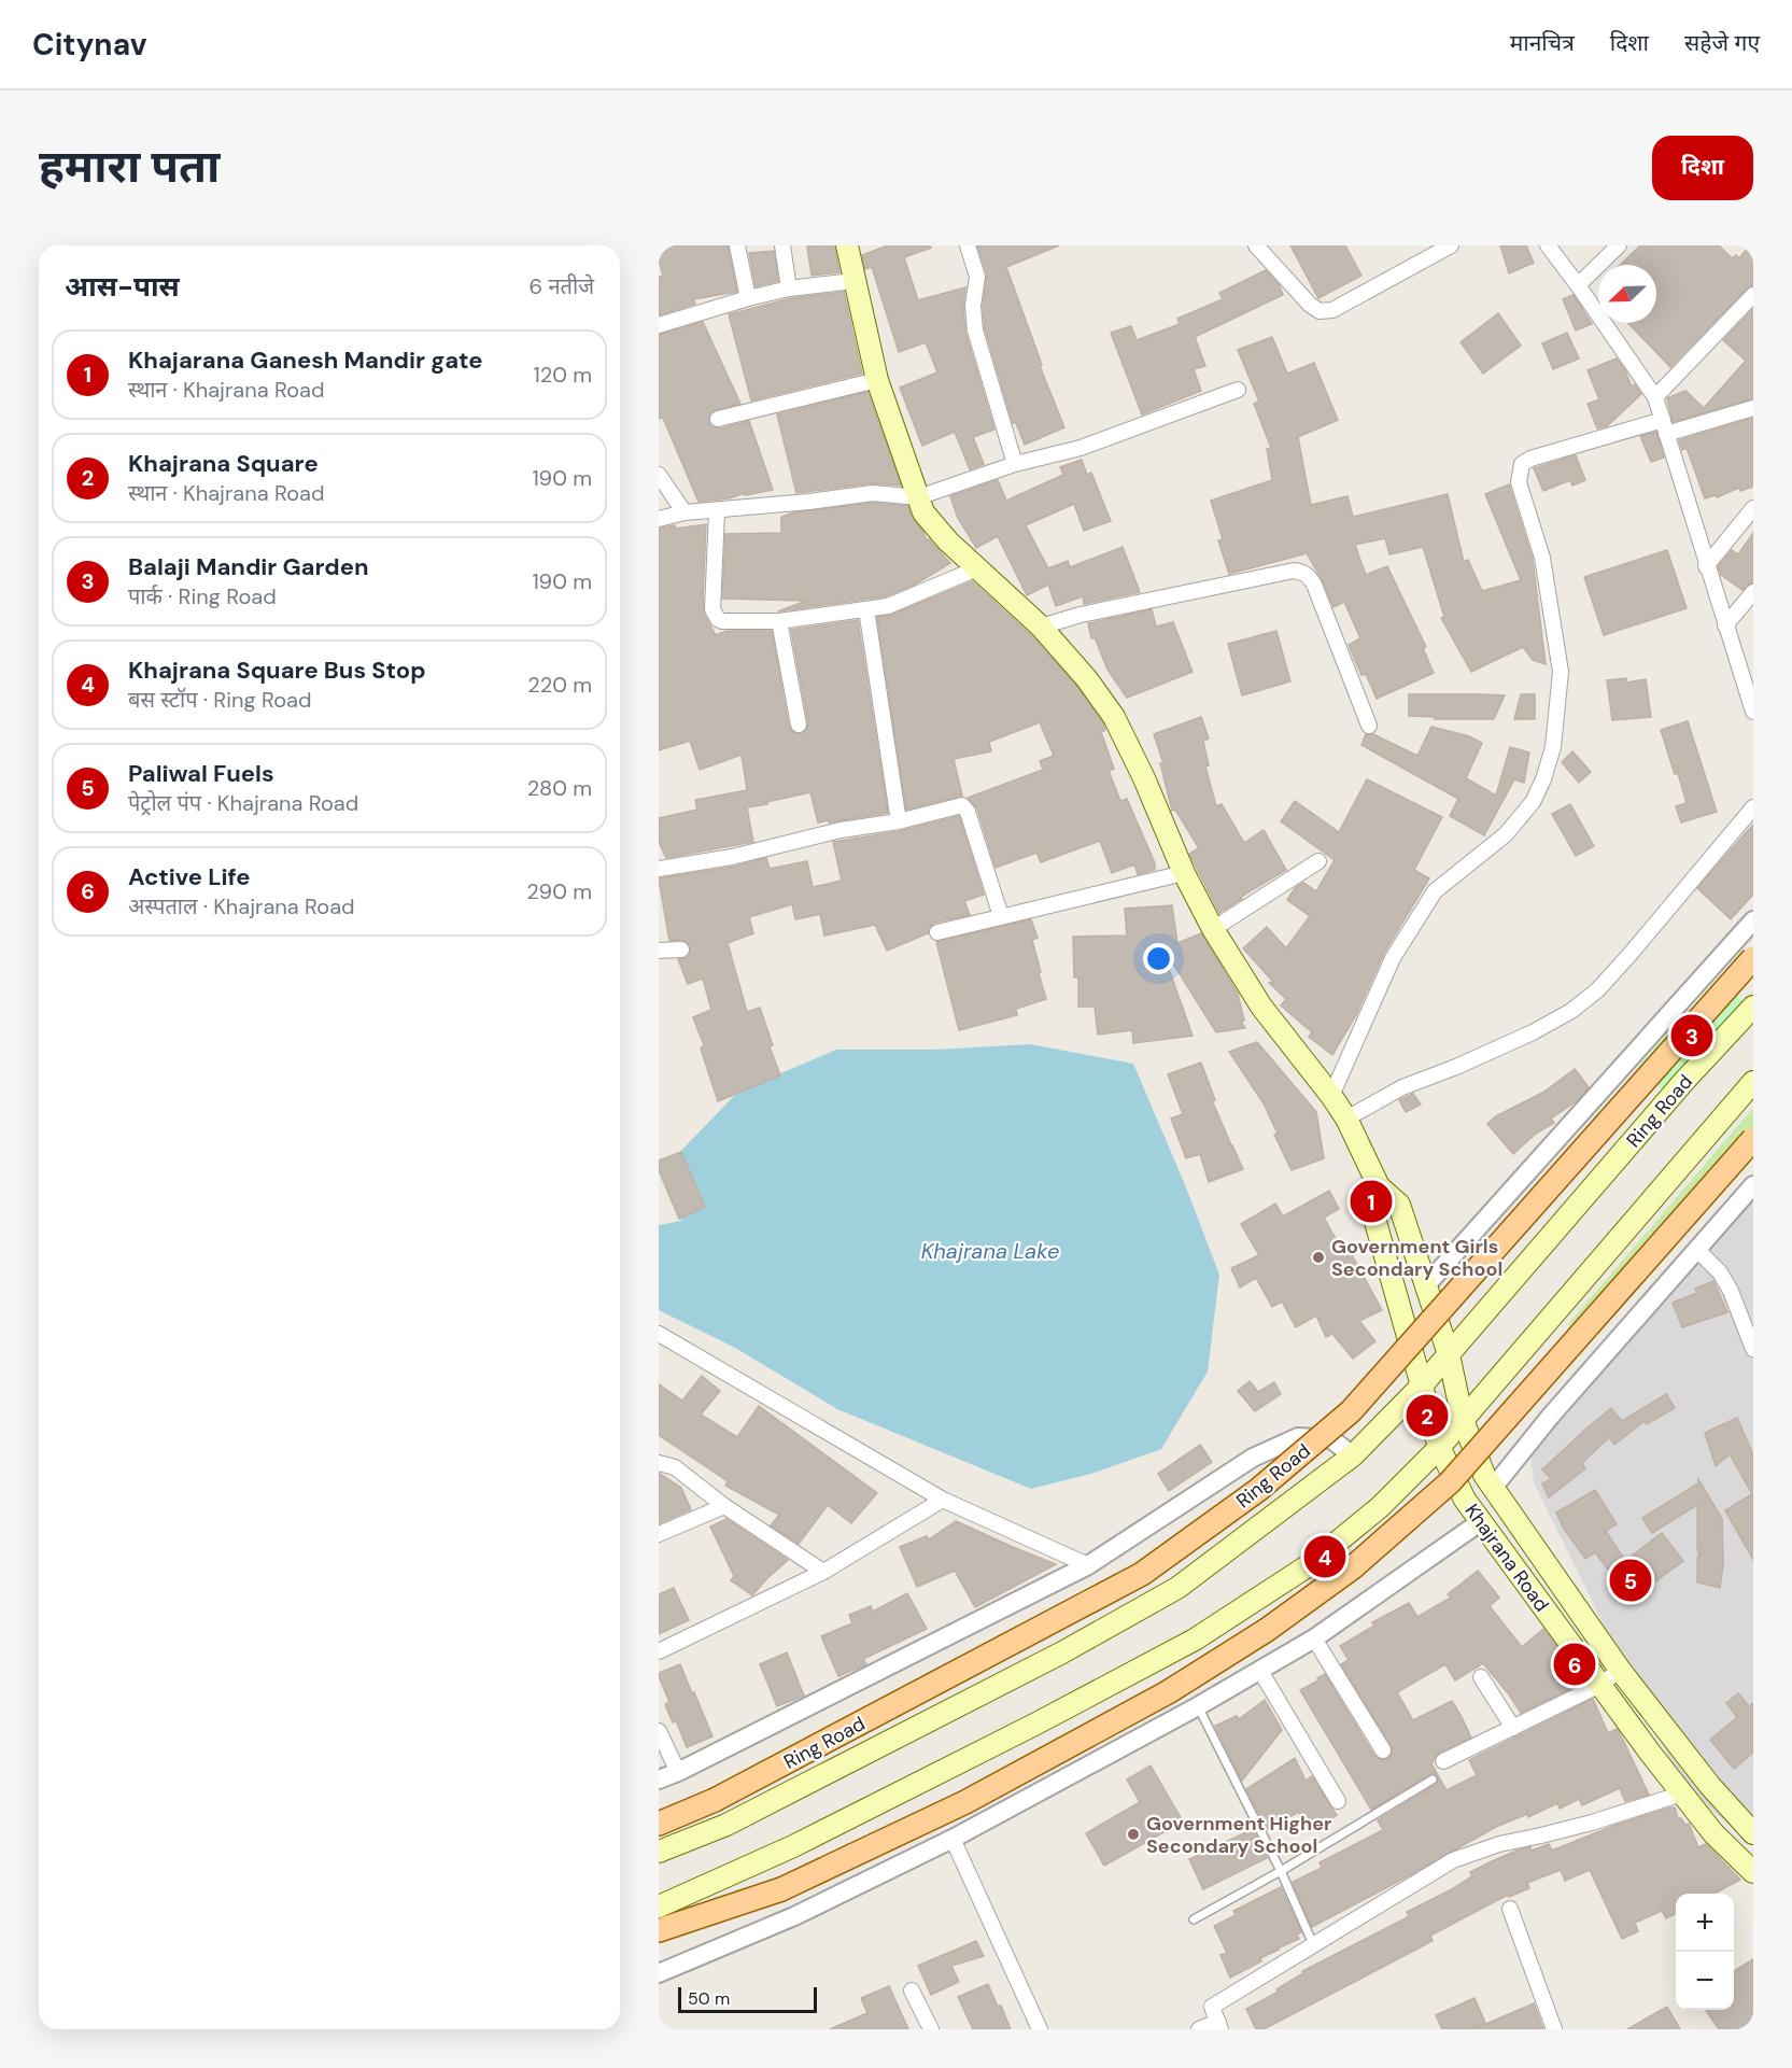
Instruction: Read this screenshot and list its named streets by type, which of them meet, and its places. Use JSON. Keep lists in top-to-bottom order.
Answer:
{
  "streets": {
    "main road": ["Ring Road", "Khajrana Road"]
  },
  "crossings": [
    ["Ring Road", "Khajrana Road"]
  ],
  "water": ["Khajrana Lake"],
  "places": ["Government Girls Secondary School", "Government Higher Secondary School"],
  "scale_bar": "50 m",
  "north": "bottom left",
  "page": {
    "header": "Citynav",
    "nav": ["मानचित्र", "दिशा", "सहेजे गए"],
    "buttons": "दिशा",
    "title": "हमारा पता",
    "heading": ["आस-पास", "6 नतीजे"],
    "list": [
      {
        "mark": "1",
        "name": "Khajarana Ganesh Mandir gate",
        "note": "स्थान · Khajrana Road",
        "value": "120 m"
      },
      {
        "mark": "2",
        "name": "Khajrana Square",
        "note": "स्थान · Khajrana Road",
        "value": "190 m"
      },
      {
        "mark": "3",
        "name": "Balaji Mandir Garden",
        "note": "पार्क · Ring Road",
        "value": "190 m"
      },
      {
        "mark": "4",
        "name": "Khajrana Square Bus Stop",
        "note": "बस स्टॉप · Ring Road",
        "value": "220 m"
      },
      {
        "mark": "5",
        "name": "Paliwal Fuels",
        "note": "पेट्रोल पंप · Khajrana Road",
        "value": "280 m"
      },
      {
        "mark": "6",
        "name": "Active Life",
        "note": "अस्पताल · Khajrana Road",
        "value": "290 m"
      }
    ],
    "pins": [
      "3",
      "1",
      "2",
      "4",
      "5",
      "6"
    ],
    "map_buttons": ["+", "−"],
    "scale": "50 m"
  }
}
